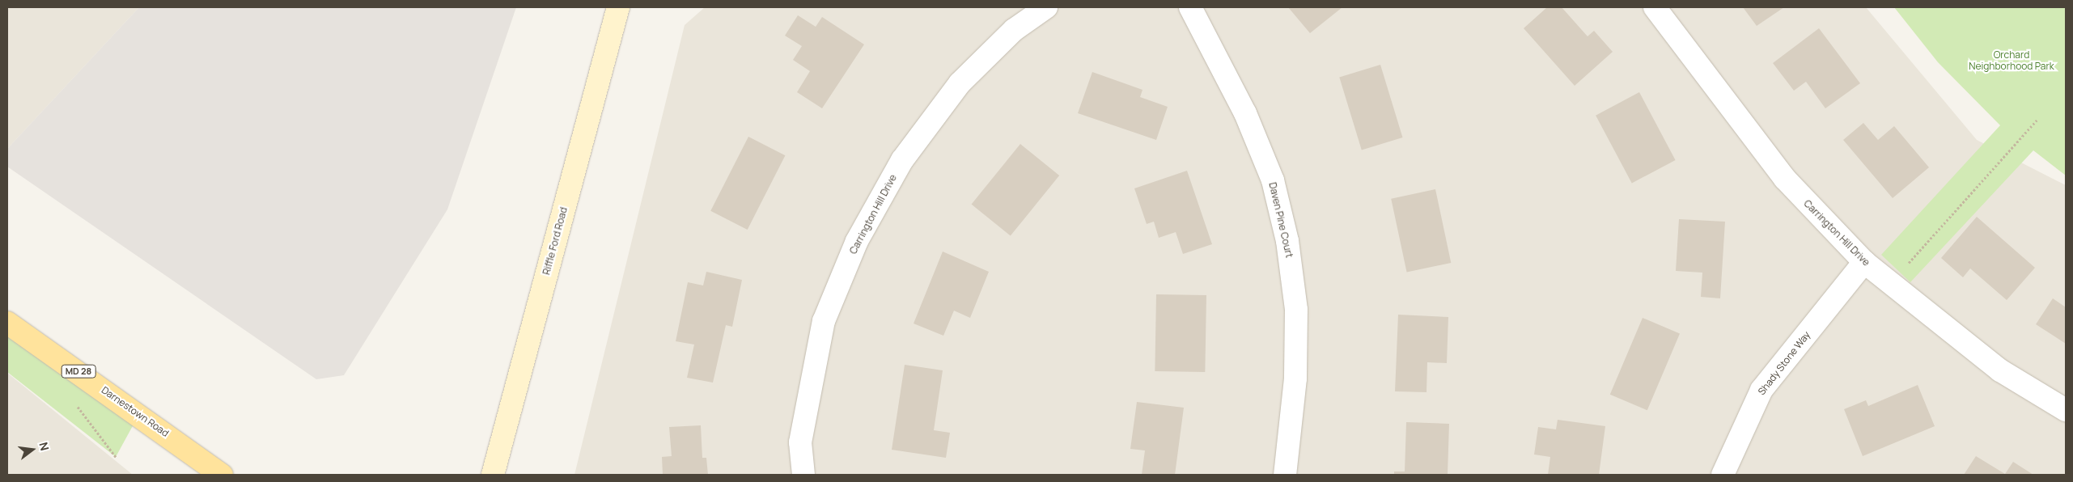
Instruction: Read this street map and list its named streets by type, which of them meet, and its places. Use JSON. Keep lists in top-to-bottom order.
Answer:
{
  "streets": {
    "main road": ["MD 28", "Darnestown Road"],
    "street": [
      "Carrington Hill Drive",
      "Daven Pine Court",
      "Riffle Ford Road",
      "Shady Stone Way"
    ]
  },
  "crossings": [
    ["Carrington Hill Drive", "Shady Stone Way"]
  ],
  "parks": ["Orchard Neighborhood Park"],
  "north": "right"
}
